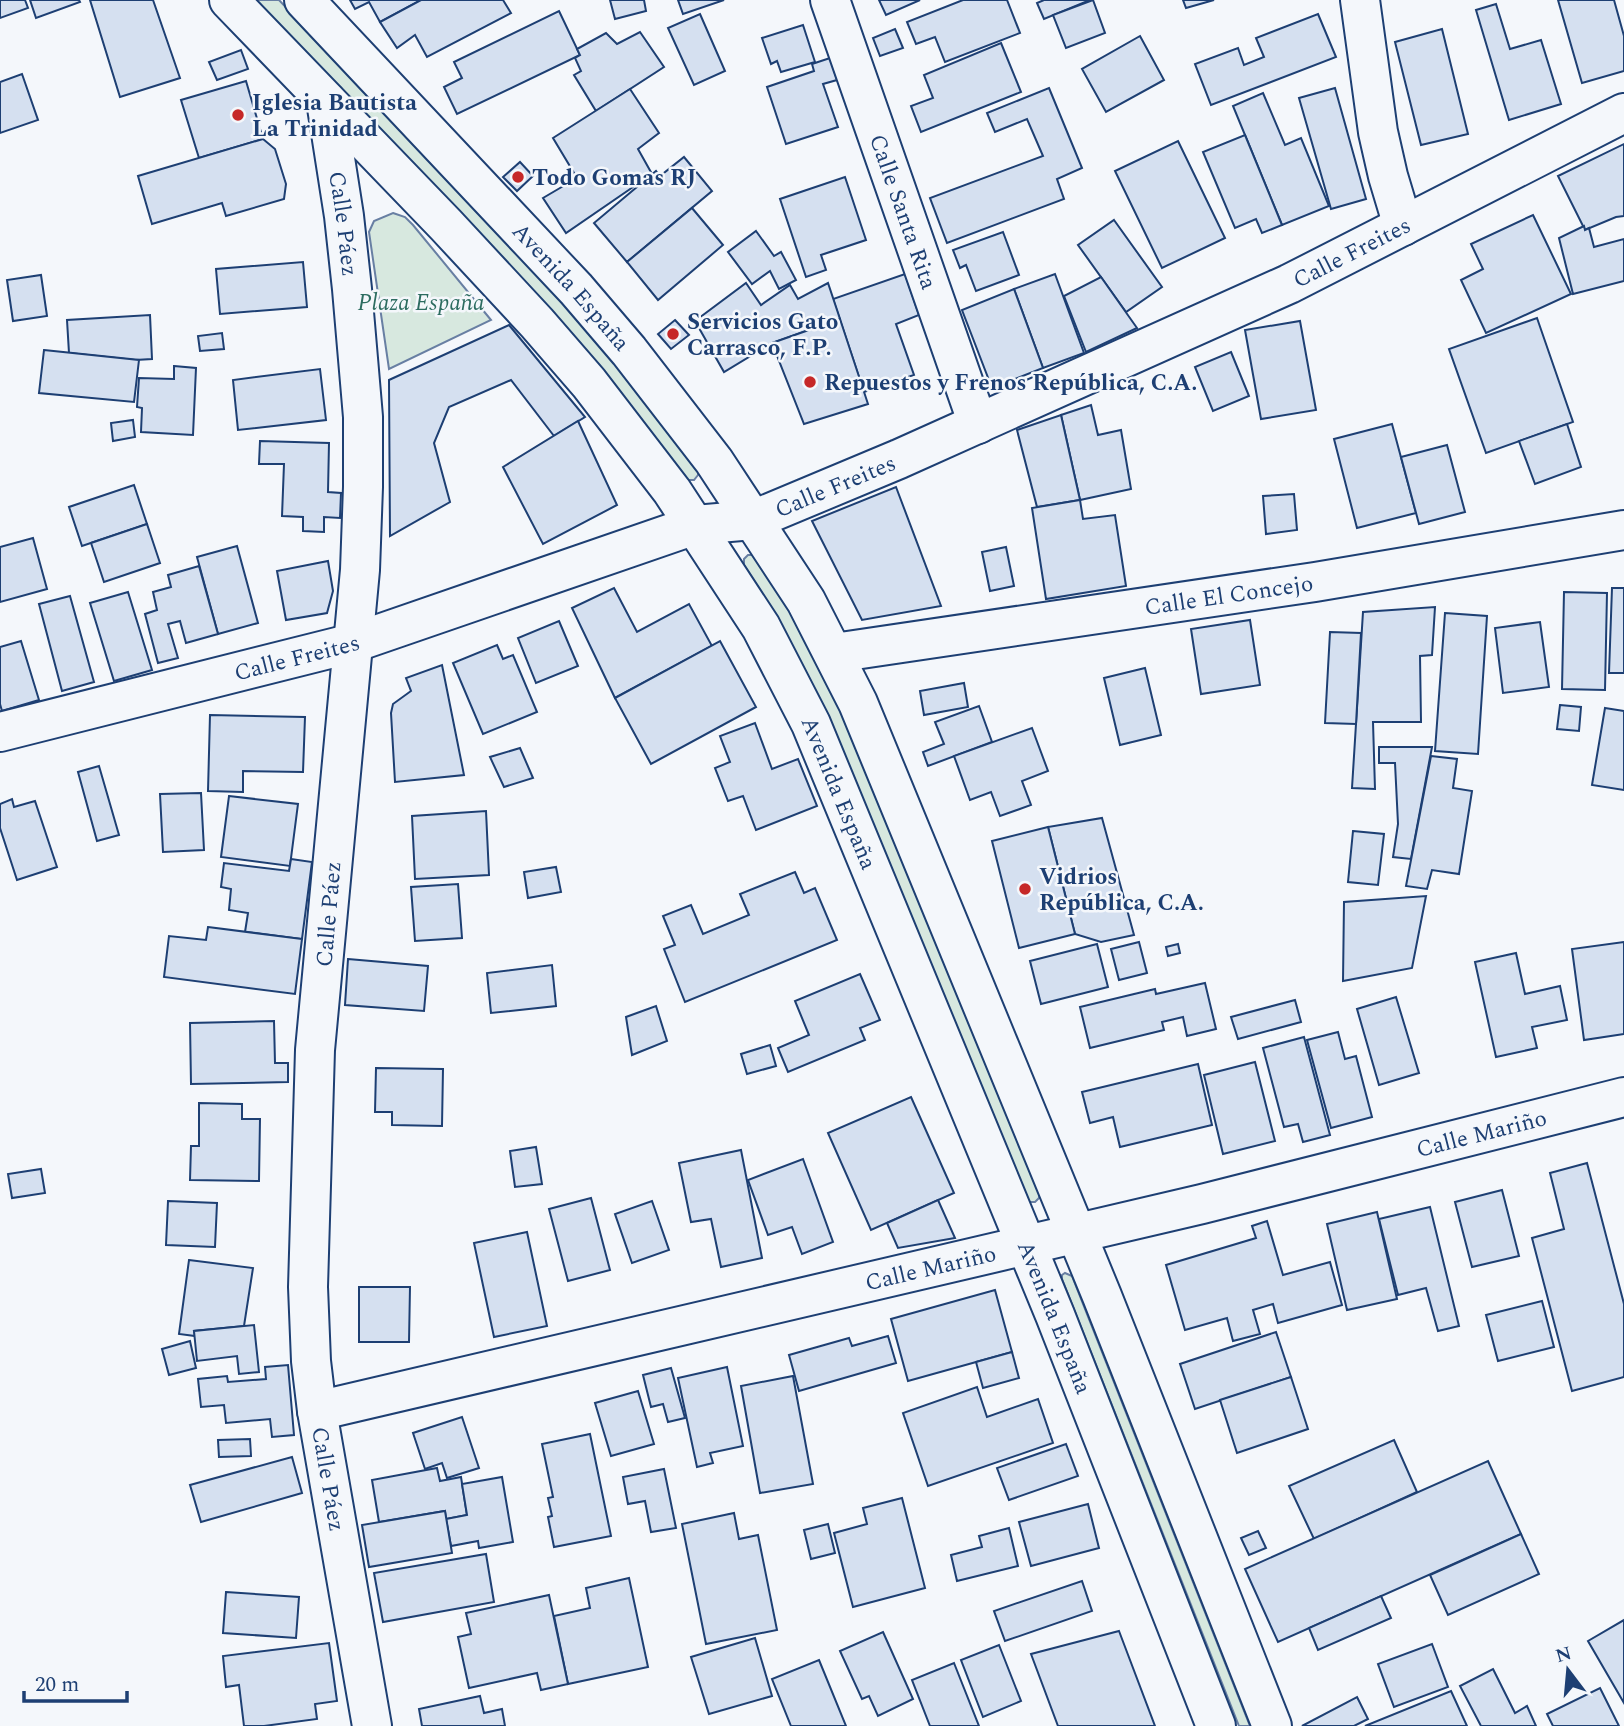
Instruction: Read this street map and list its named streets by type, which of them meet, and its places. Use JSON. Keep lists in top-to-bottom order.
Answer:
{
  "streets": {
    "street": [
      "Calle Santa Rita",
      "Calle Páez",
      "Calle Freites",
      "Avenida España",
      "Calle El Concejo",
      "Calle Mariño"
    ]
  },
  "crossings": [
    ["Calle Santa Rita", "Calle Freites"],
    ["Calle Páez", "Calle Freites"],
    ["Calle Páez", "Avenida España"],
    ["Calle Páez", "Calle Mariño"],
    ["Calle Freites", "Avenida España"],
    ["Avenida España", "Calle El Concejo"],
    ["Avenida España", "Calle Mariño"]
  ],
  "parks": ["Plaza España"],
  "places": [
    "Iglesia Bautista La Trinidad",
    "Todo Gomas RJ",
    "Servicios Gato Carrasco, F.P.",
    "Repuestos y Frenos República, C.A.",
    "Vidrios República, C.A."
  ],
  "scale_bar": "20 m",
  "north": "top"
}
